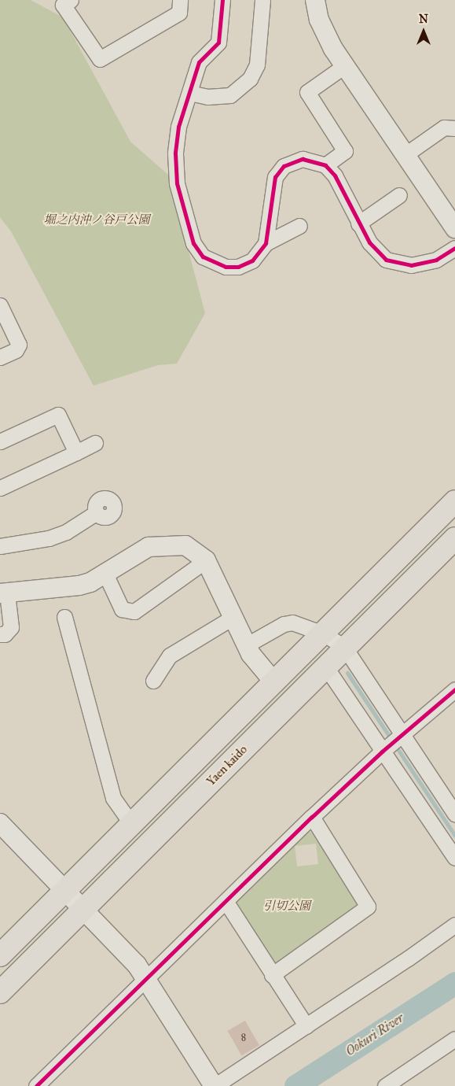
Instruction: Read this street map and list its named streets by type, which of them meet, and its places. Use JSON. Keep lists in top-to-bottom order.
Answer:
{
  "streets": {
    "main road": ["Yaen kaido"]
  },
  "water": ["Ookuri River"],
  "parks": ["堀之内沖ノ谷戸公園", "引切公園"],
  "house_numbers": ["8"],
  "north": "top"
}
